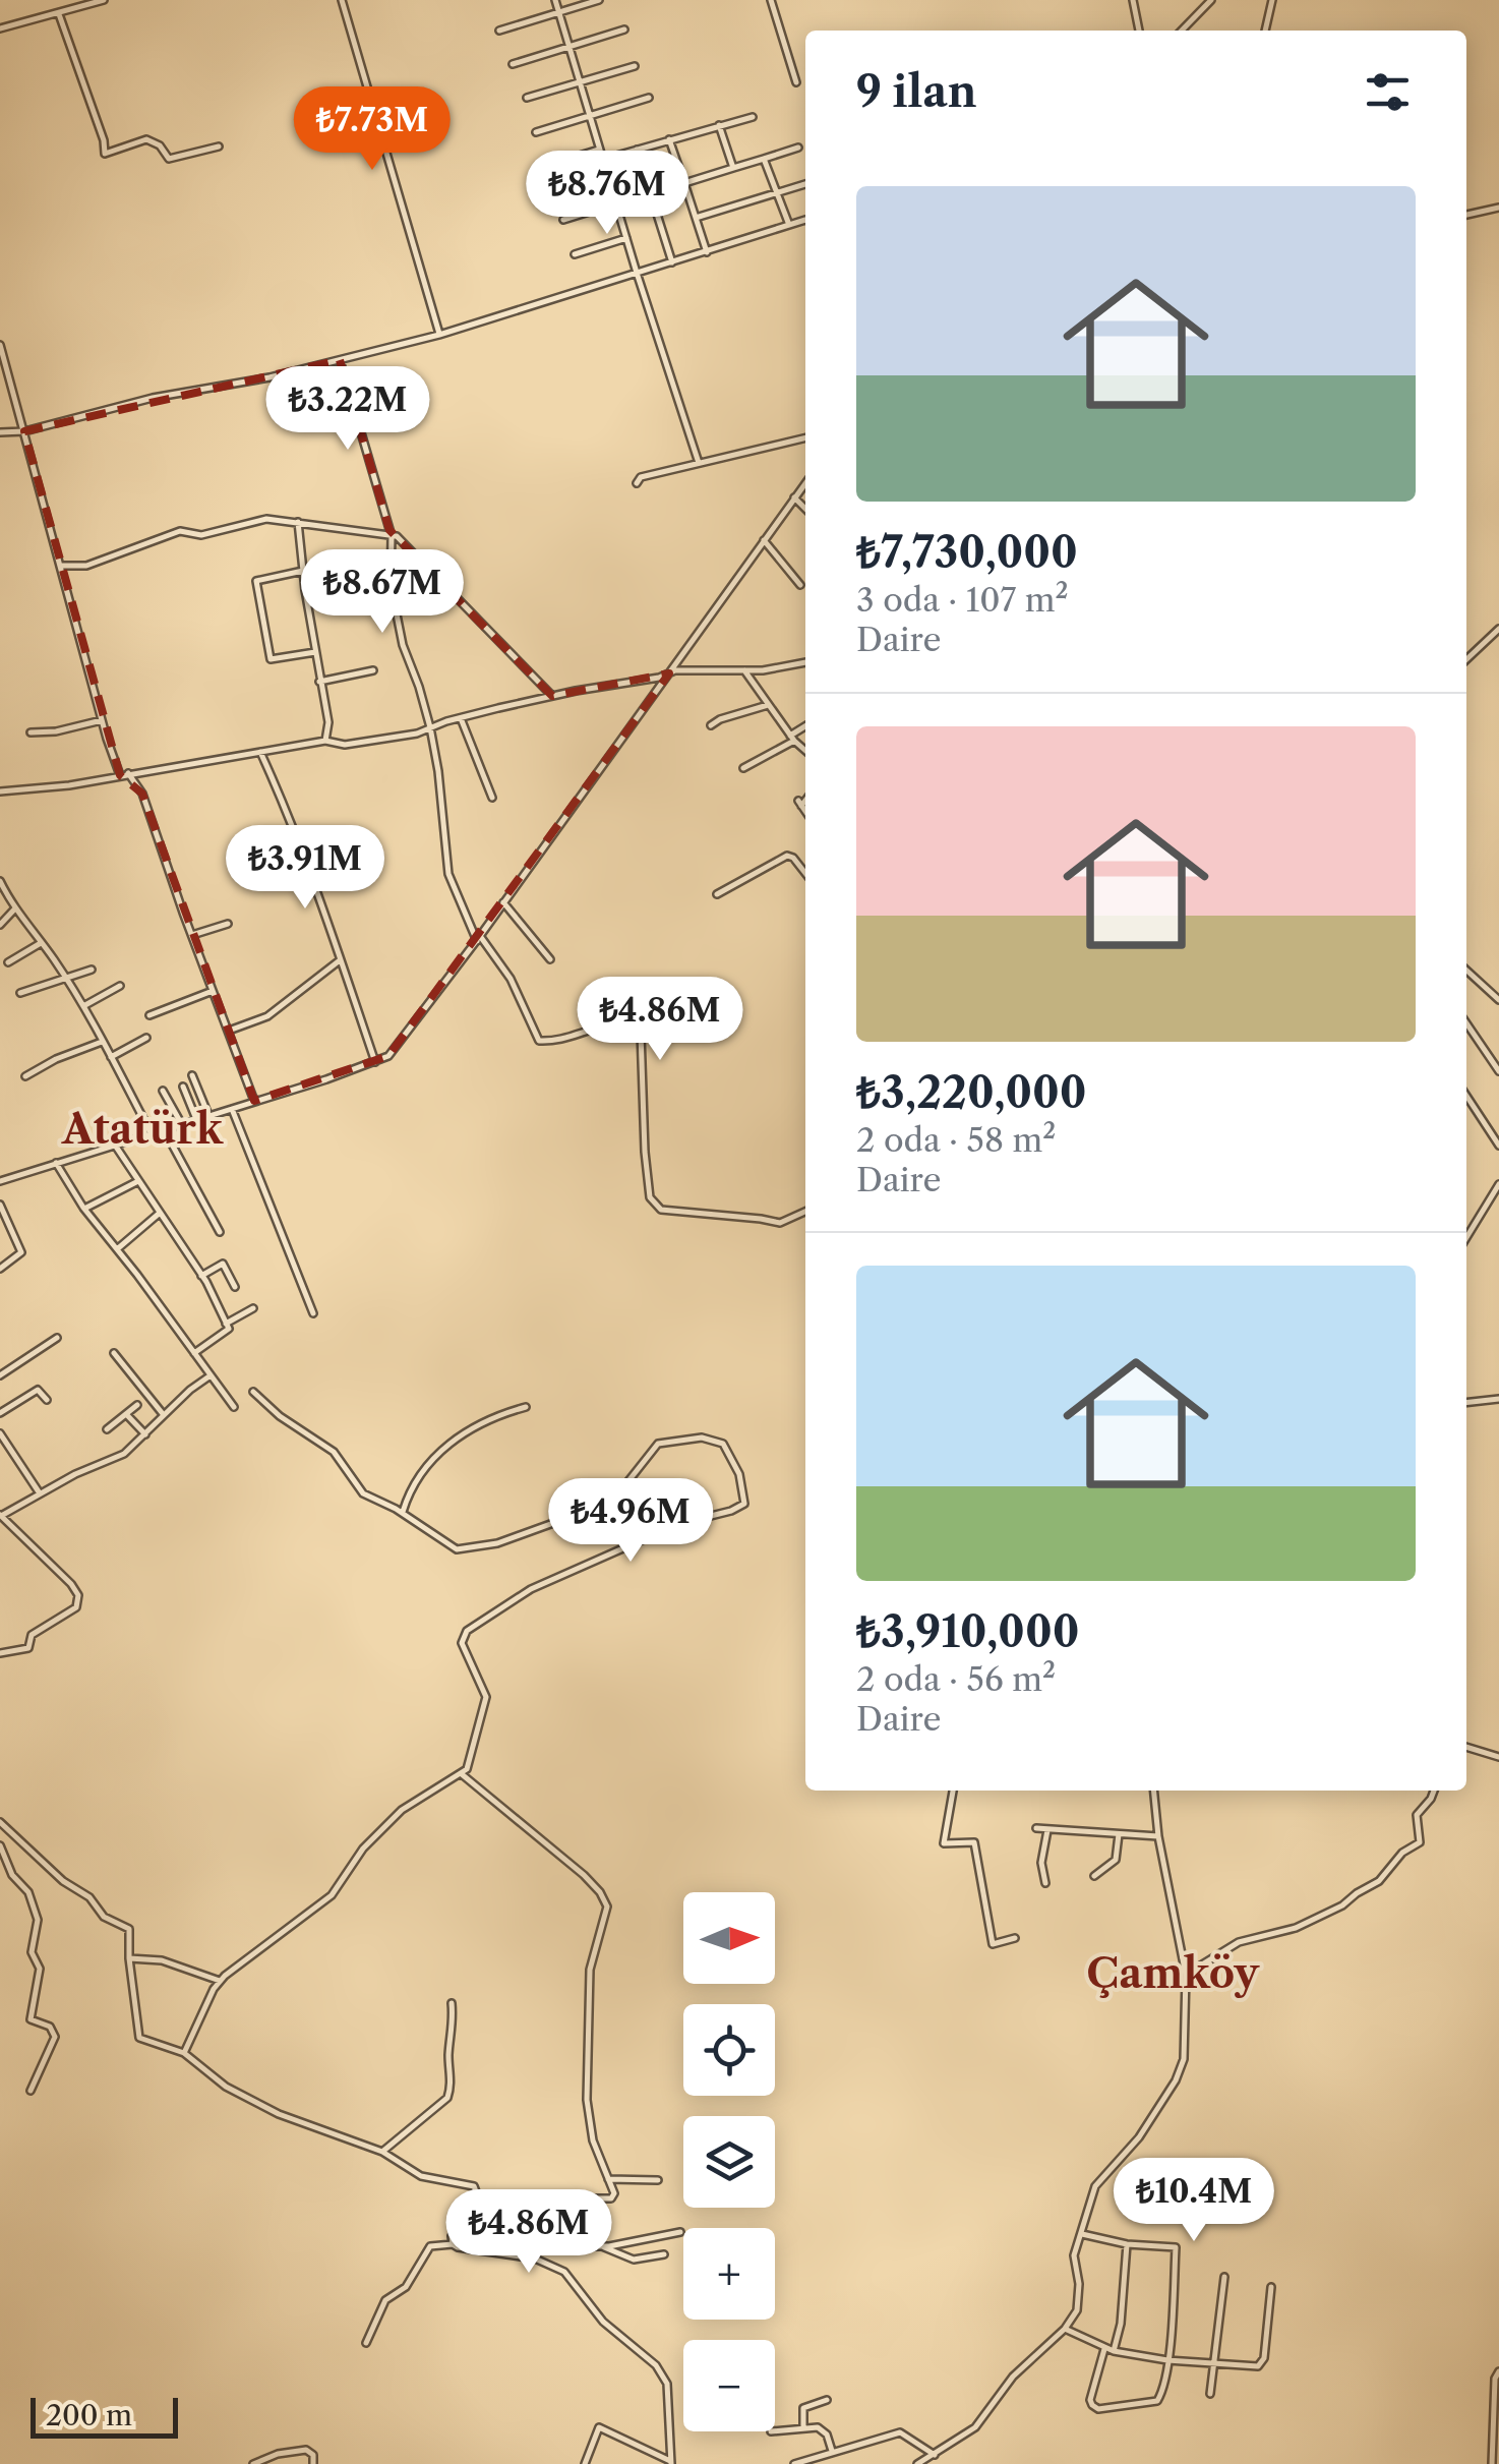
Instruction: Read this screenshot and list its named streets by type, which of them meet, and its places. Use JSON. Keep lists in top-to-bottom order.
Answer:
{
  "districts": ["Atatürk", "Çamköy"],
  "scale_bar": "200 m",
  "north": "right",
  "page": {
    "heading": "9 ilan",
    "price": [
      "₺7.73M",
      "₺8.76M",
      "₺3.22M",
      "₺8.67M",
      "₺3.91M",
      "₺4.86M",
      "₺4.96M",
      "₺10.4M",
      "₺4.86M"
    ],
    "list": [
      {
        "name": "₺7,730,000",
        "note": "3 oda · 107 m² · Daire"
      },
      {
        "name": "₺3,220,000",
        "note": "2 oda · 58 m² · Daire"
      },
      {
        "name": "₺3,910,000",
        "note": "2 oda · 56 m² · Daire"
      }
    ],
    "map_buttons": ["+", "−"],
    "scale": "200 m"
  }
}
